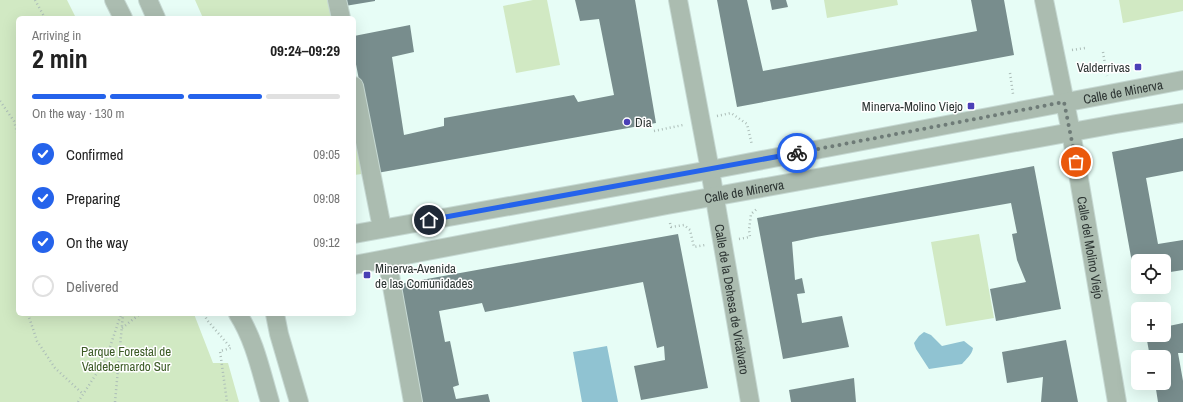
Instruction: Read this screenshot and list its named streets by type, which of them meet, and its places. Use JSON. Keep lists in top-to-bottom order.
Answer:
{
  "streets": {
    "street": ["Calle de Minerva", "Calle del Molino Viejo", "Calle de la Dehesa de Vicálvaro"]
  },
  "crossings": [
    ["Calle de Minerva", "Calle del Molino Viejo"],
    ["Calle de Minerva", "Calle de la Dehesa de Vicálvaro"]
  ],
  "parks": ["Parque Forestal de Valdebernardo Sur"],
  "places": {
    "transit": ["Valderrivas", "Minerva-Molino Viejo", "Minerva-Avenida de las Comunidades"],
    "other": ["Dia"]
  },
  "page": {
    "heading": ["2 min", "Arriving in", "09:24–09:29"],
    "bar": "On the way · 130 m",
    "list": [
      ["Confirmed", "09:05"],
      ["Preparing", "09:08"],
      ["On the way", "09:12"],
      "Delivered"
    ],
    "map_buttons": ["+", "−"]
  }
}
